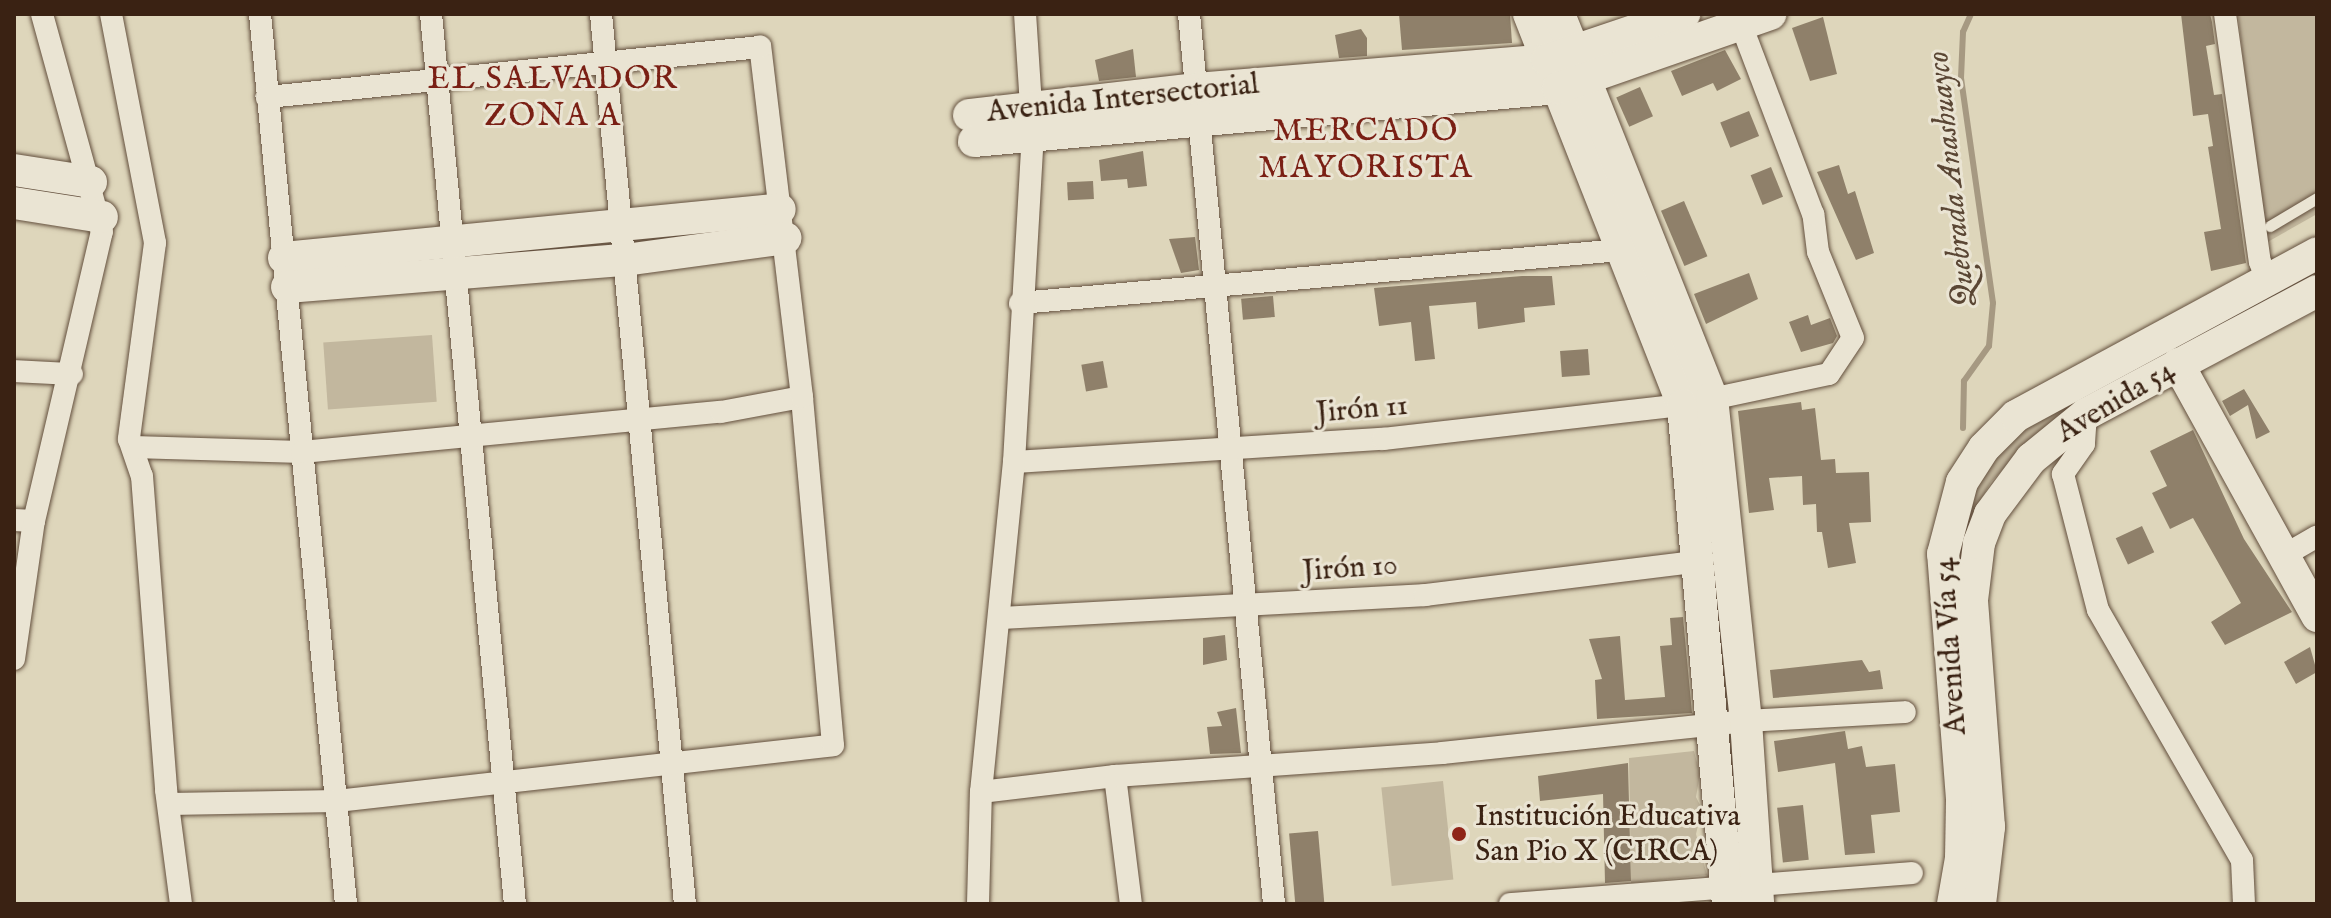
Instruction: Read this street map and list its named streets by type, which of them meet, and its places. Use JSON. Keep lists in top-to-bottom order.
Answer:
{
  "streets": {
    "street": [
      "Avenida Intersectorial",
      "Avenida 54",
      "Jirón 11",
      "Jirón 10",
      "Avenida Vía 54"
    ]
  },
  "crossings": [
    ["Avenida Intersectorial", "Jirón 11"]
  ],
  "districts": ["EL SALVADOR ZONA A", "MERCADO MAYORISTA"],
  "water": ["Quebrada Anashuayco"],
  "places": ["Institución Educativa San Pio X (CIRCA)"]
}
